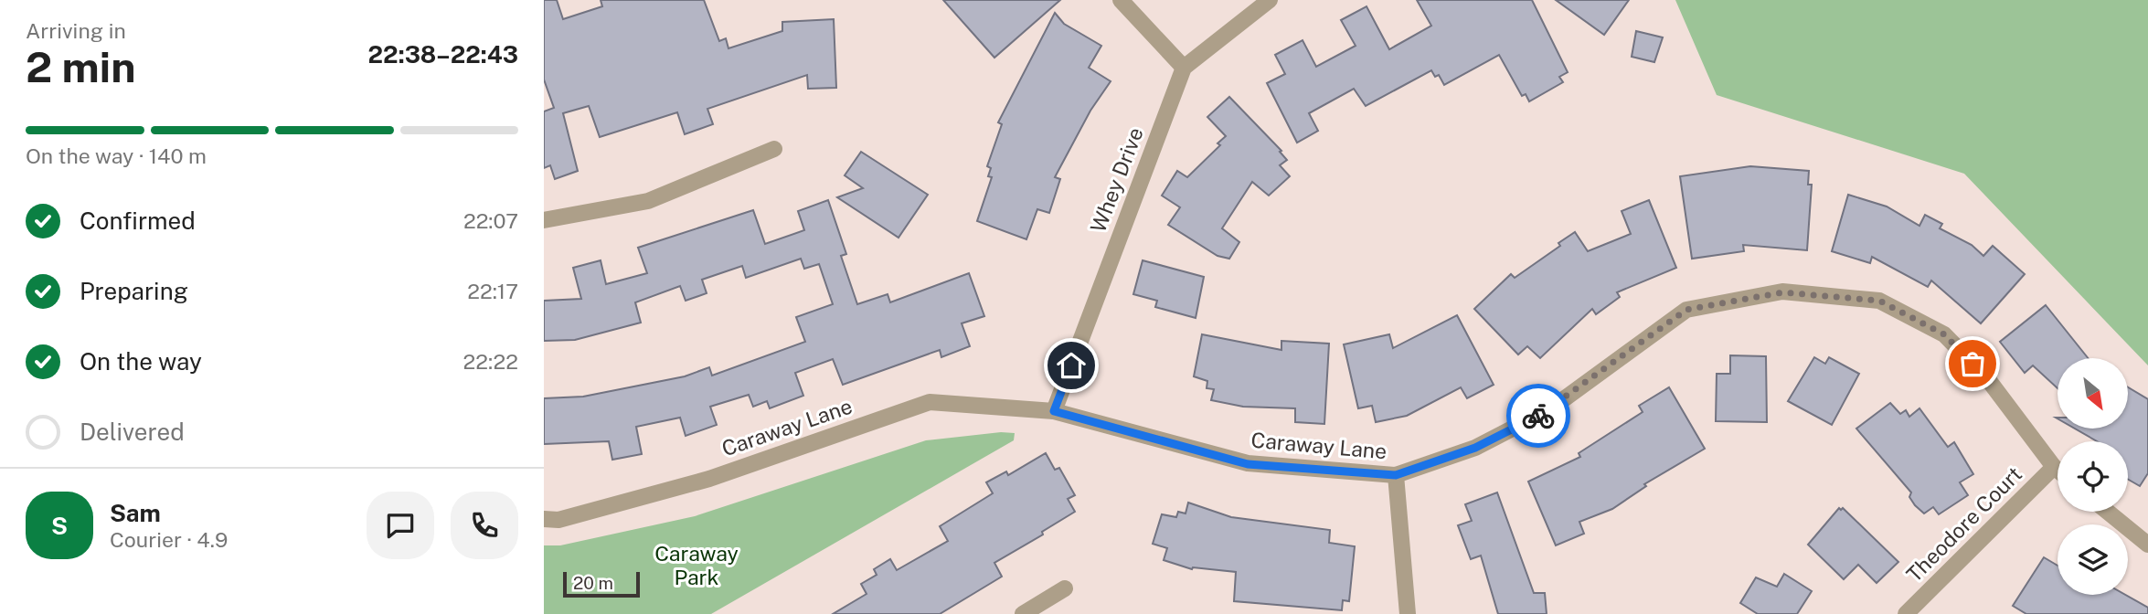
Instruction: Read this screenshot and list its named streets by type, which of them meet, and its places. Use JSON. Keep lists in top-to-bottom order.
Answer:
{
  "streets": {
    "street": ["Whey Drive", "Caraway Lane", "Theodore Court"]
  },
  "crossings": [
    ["Whey Drive", "Caraway Lane"],
    ["Caraway Lane", "Theodore Court"]
  ],
  "parks": ["Caraway Park"],
  "scale_bar": "20 m",
  "north": "bottom right",
  "page": {
    "heading": ["2 min", "Arriving in", "22:38–22:43"],
    "panel": ["Sam", "Courier · 4.9"],
    "bar": "On the way · 140 m",
    "list": [
      ["Confirmed", "22:07"],
      ["Preparing", "22:17"],
      ["On the way", "22:22"],
      "Delivered"
    ],
    "round": "S",
    "scale": "20 m"
  }
}
